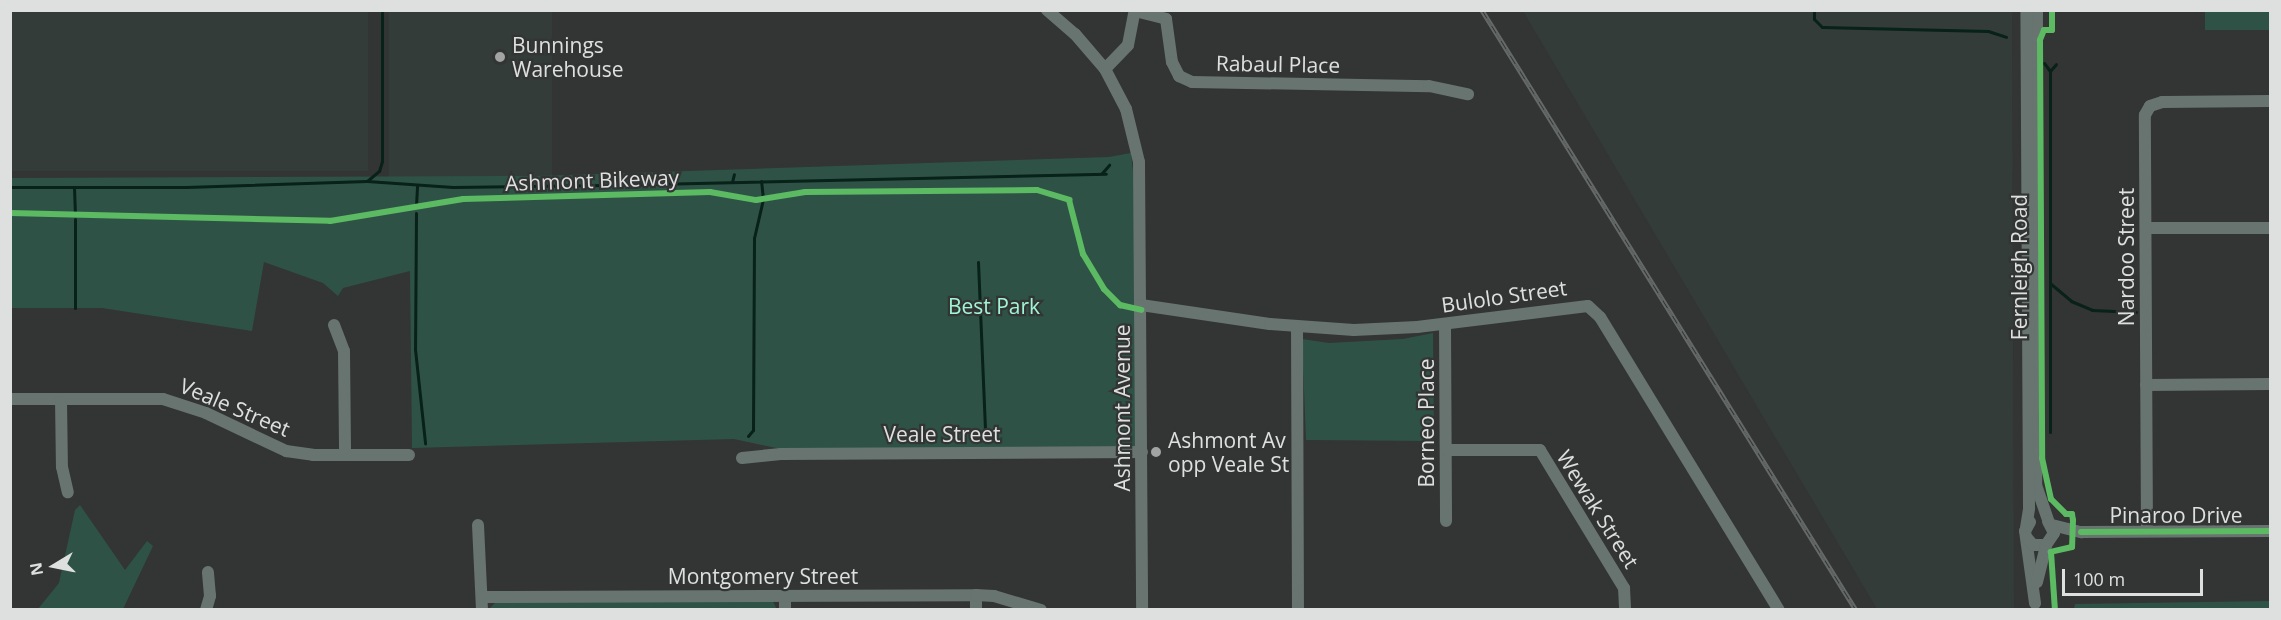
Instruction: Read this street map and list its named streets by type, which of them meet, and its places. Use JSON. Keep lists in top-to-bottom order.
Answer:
{
  "streets": {
    "street": [
      "Rabaul Place",
      "Nardoo Street",
      "Fernleigh Road",
      "Bulolo Street",
      "Veale Street",
      "Ashmont Avenue",
      "Borneo Place",
      "Wewak Street",
      "Pinaroo Drive",
      "Montgomery Street"
    ],
    "cycle path": ["Ashmont Bikeway"]
  },
  "crossings": [
    ["Nardoo Street", "Pinaroo Drive"],
    ["Fernleigh Road", "Pinaroo Drive"],
    ["Bulolo Street", "Ashmont Avenue"],
    ["Bulolo Street", "Borneo Place"],
    ["Veale Street", "Ashmont Avenue"],
    ["Borneo Place", "Wewak Street"]
  ],
  "parks": ["Best Park"],
  "places": ["Bunnings Warehouse", "Ashmont Av opp Veale St"],
  "scale_bar": "100 m",
  "north": "left"
}
